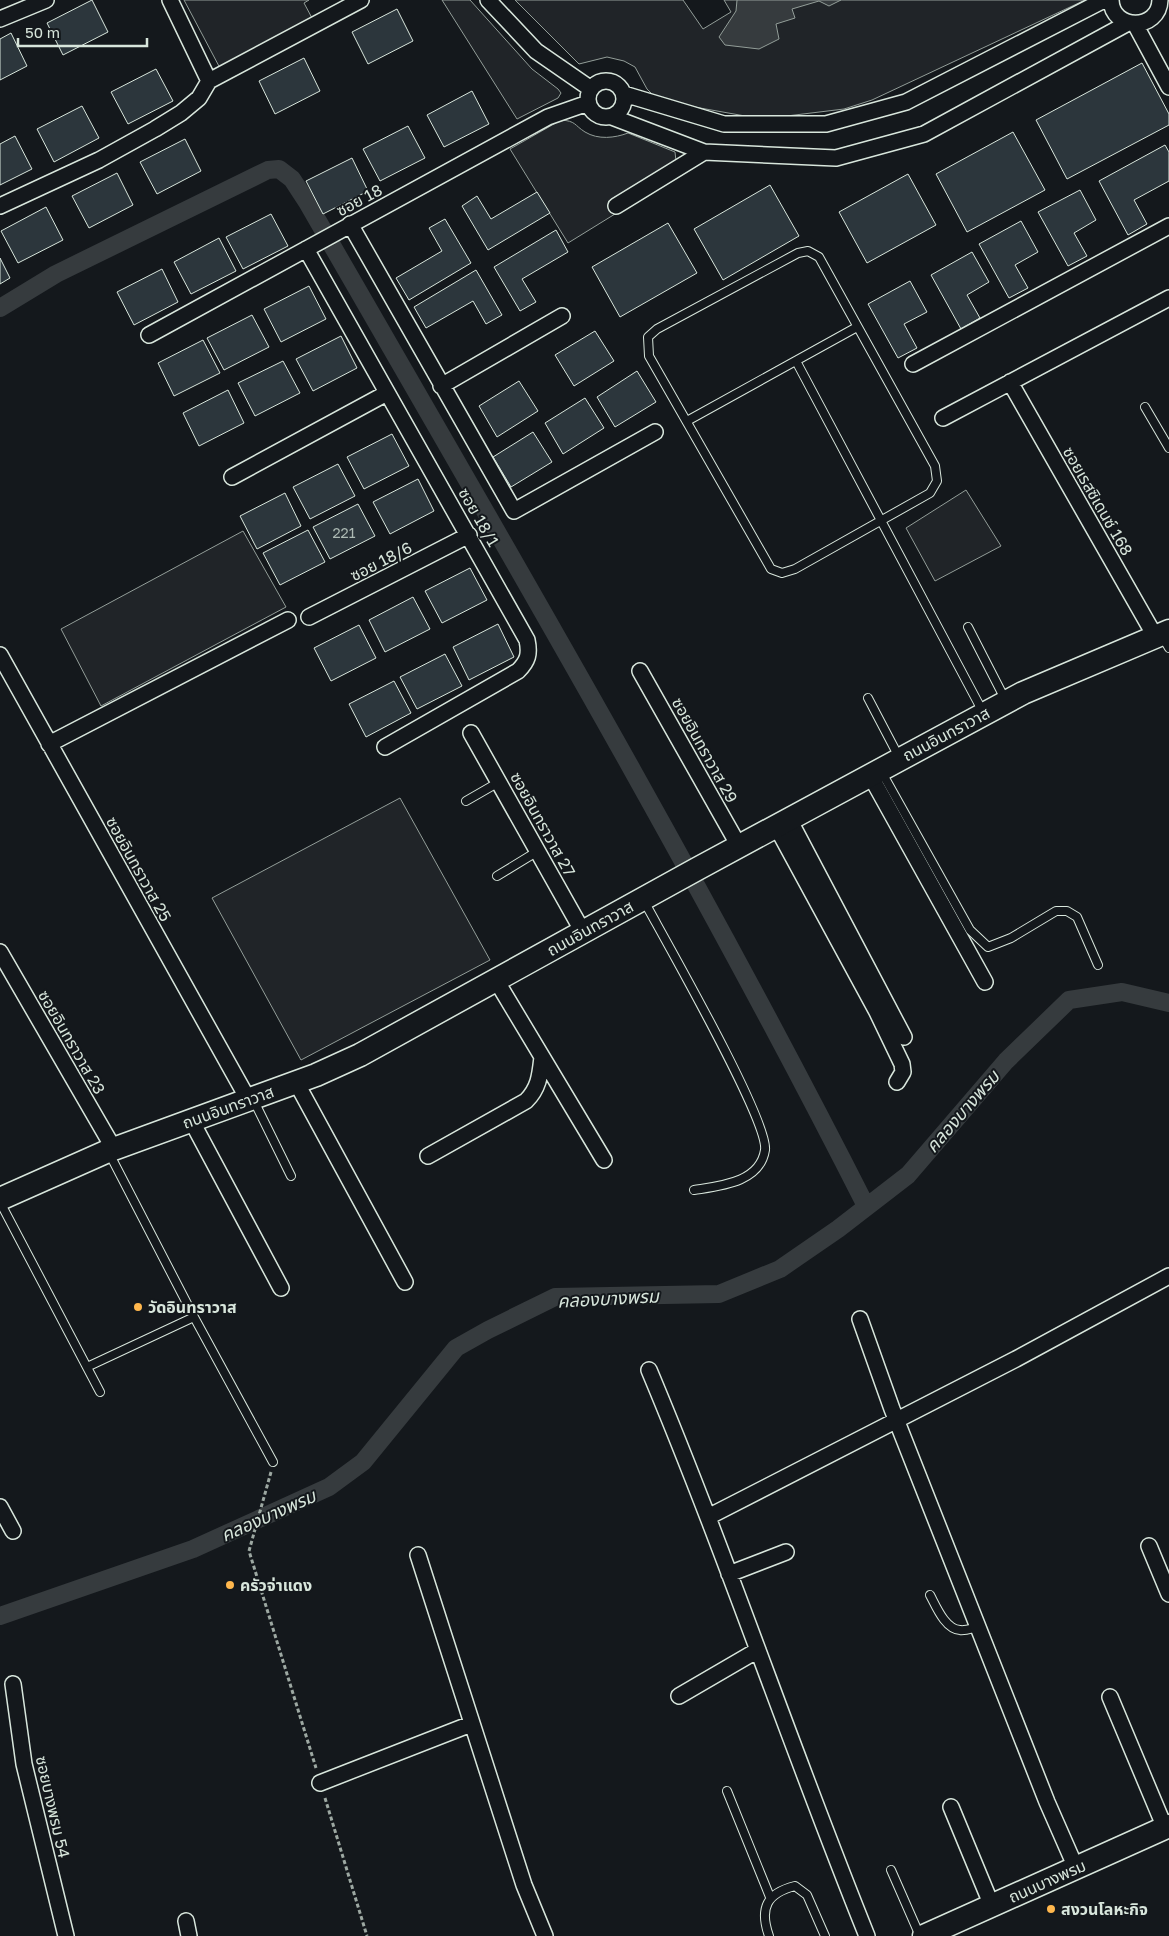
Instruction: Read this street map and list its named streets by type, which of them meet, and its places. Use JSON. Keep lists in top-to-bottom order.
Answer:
{
  "streets": {
    "street": [
      "ซอย 18",
      "ซอยเรสซิเดนซ์ 168",
      "ซอย 18/1",
      "ซอย 18/6",
      "ถนนอินทราวาส",
      "ซอยอินทราวาส 29",
      "ซอยอินทราวาส 27",
      "ซอยอินทราวาส 25",
      "ซอยอินทราวาส 23",
      "ซอยบางพรม 54",
      "ถนนบางพรม"
    ]
  },
  "crossings": [
    ["ซอย 18", "ซอย 18/1"],
    ["ซอยเรสซิเดนซ์ 168", "ถนนอินทราวาส"],
    ["ซอย 18/1", "ซอย 18/6"],
    ["ถนนอินทราวาส", "ซอยอินทราวาส 29"],
    ["ถนนอินทราวาส", "ซอยอินทราวาส 27"],
    ["ถนนอินทราวาส", "ซอยอินทราวาส 25"],
    ["ถนนอินทราวาส", "ซอยอินทราวาส 23"]
  ],
  "water": ["คลองบางพรม"],
  "places": ["วัดอินทราวาส", "ครัวจ่าแดง", "สงวนโลหะกิจ"],
  "house_numbers": ["221"],
  "scale_bar": "50 m"
}
